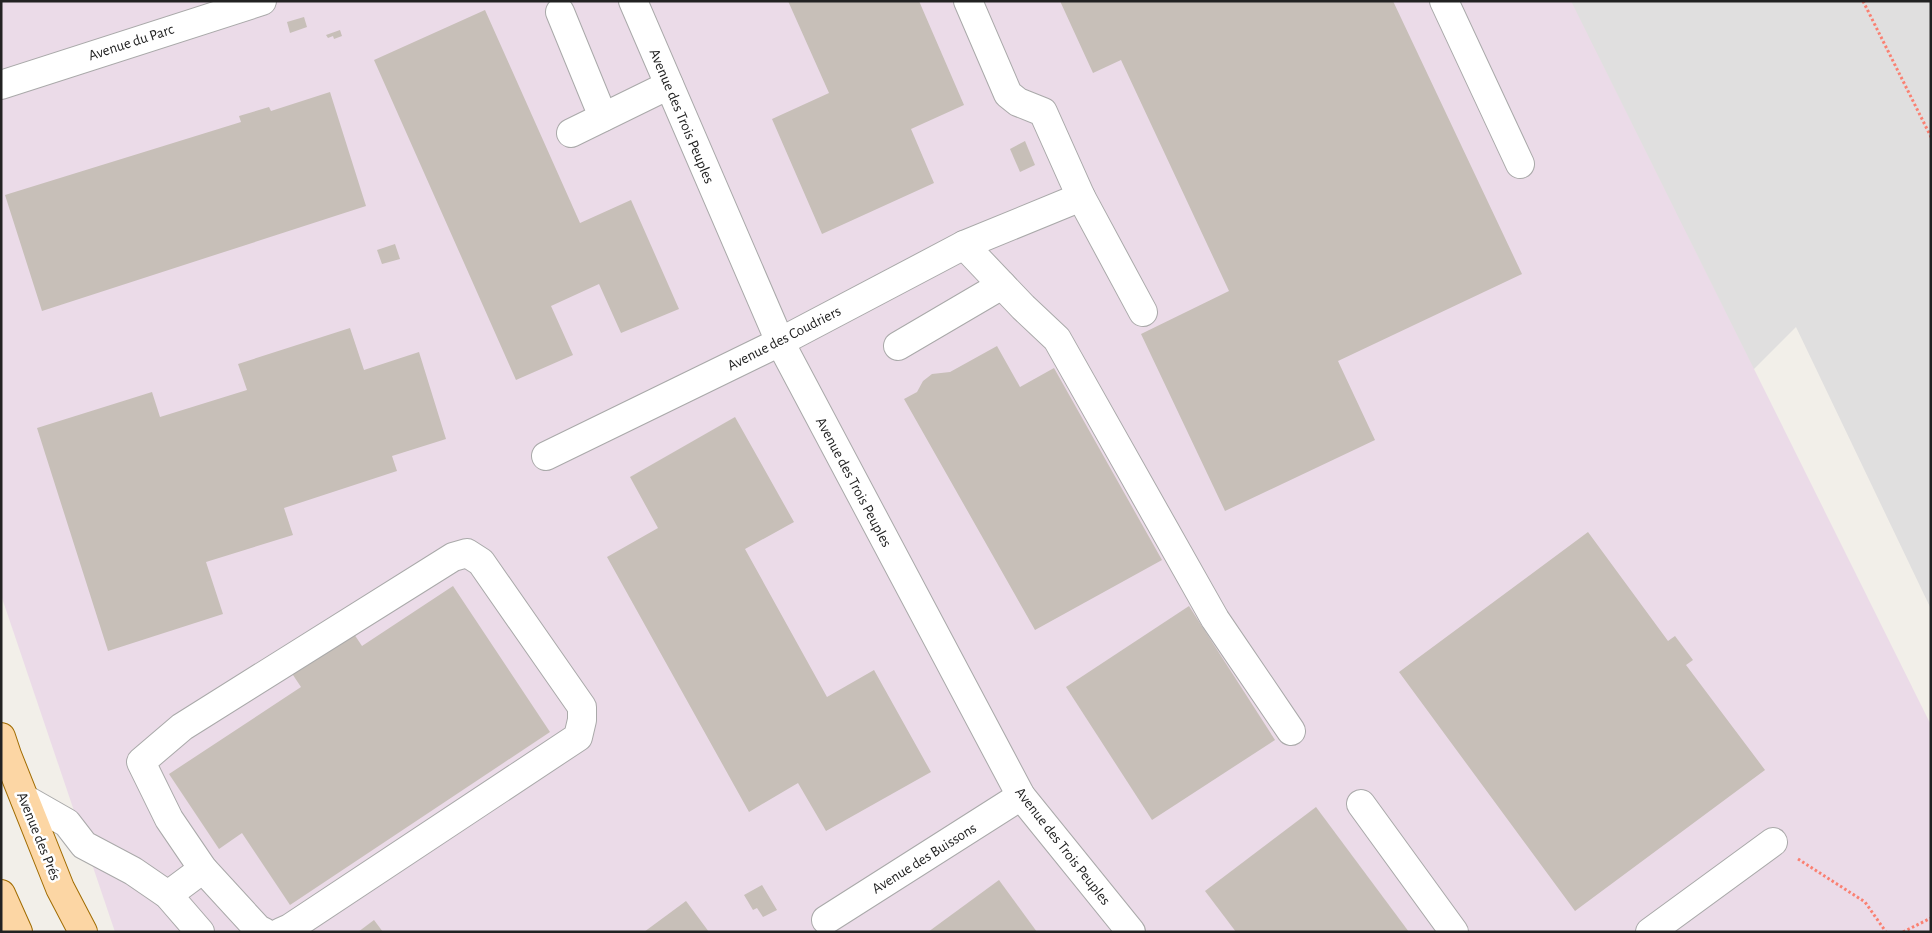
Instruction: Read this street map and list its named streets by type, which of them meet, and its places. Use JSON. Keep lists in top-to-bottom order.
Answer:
{
  "streets": {
    "main road": ["Avenue des Prés"],
    "street": [
      "Avenue du Parc",
      "Avenue des Trois Peuples",
      "Avenue des Coudriers",
      "Avenue des Buissons"
    ]
  },
  "crossings": [
    ["Avenue des Trois Peuples", "Avenue des Coudriers"],
    ["Avenue des Trois Peuples", "Avenue des Buissons"]
  ]
}
